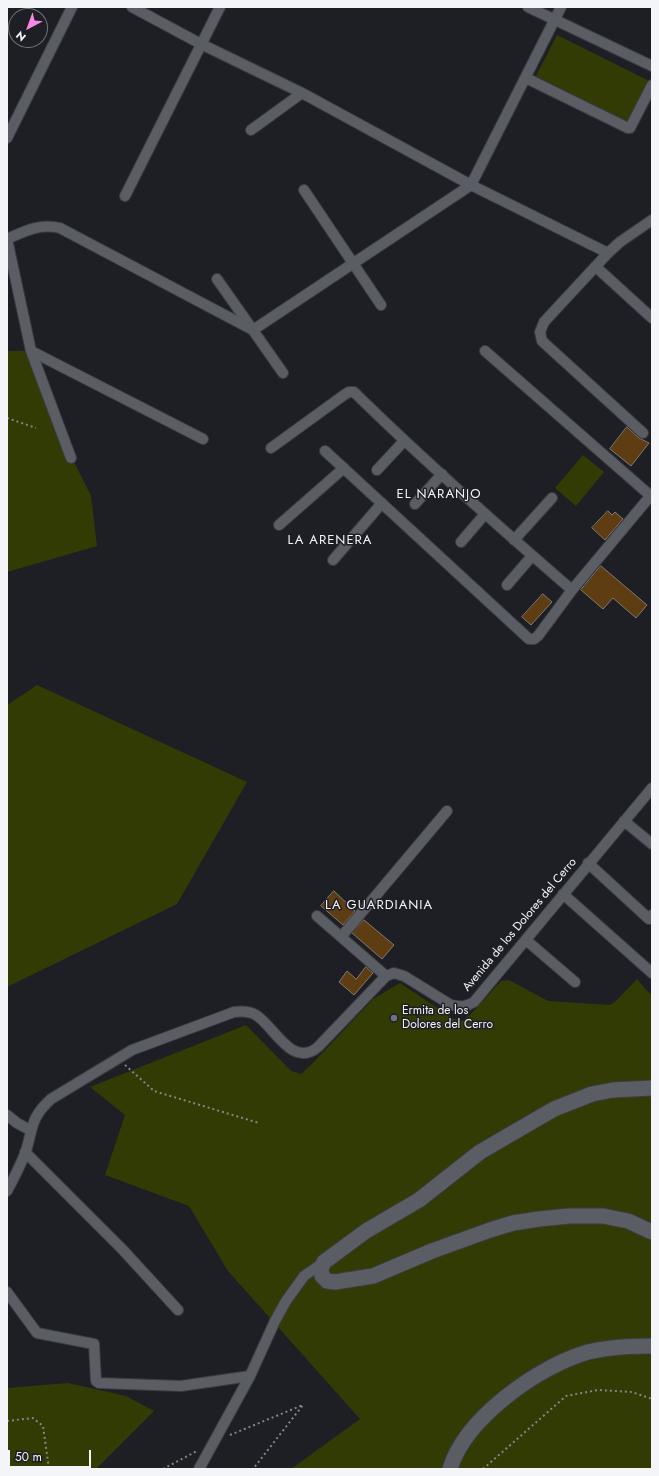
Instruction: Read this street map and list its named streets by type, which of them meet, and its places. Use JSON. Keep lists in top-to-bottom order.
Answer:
{
  "streets": {
    "street": ["Avenida de los Dolores del Cerro"]
  },
  "districts": ["EL NARANJO", "LA ARENERA", "LA GUARDIANIA"],
  "places": ["Ermita de los Dolores del Cerro"],
  "scale_bar": "50 m",
  "north": "bottom left"
}
